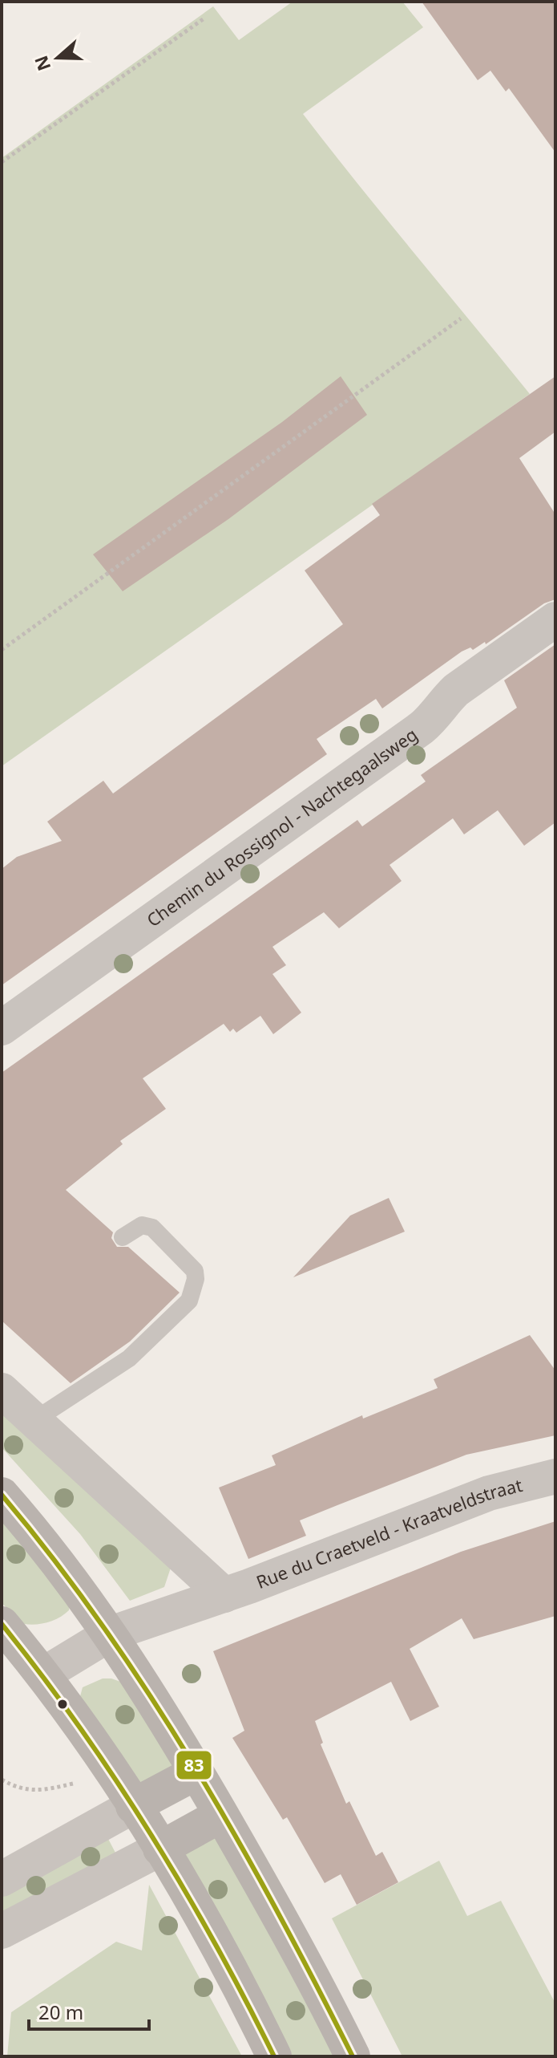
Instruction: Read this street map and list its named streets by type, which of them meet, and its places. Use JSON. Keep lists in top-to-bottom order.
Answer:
{
  "streets": {
    "street": ["Chemin du Rossignol - Nachtegaalsweg", "Rue du Craetveld - Kraatveldstraat"]
  },
  "lines": ["transit line 83"],
  "scale_bar": "20 m",
  "north": "left"
}
